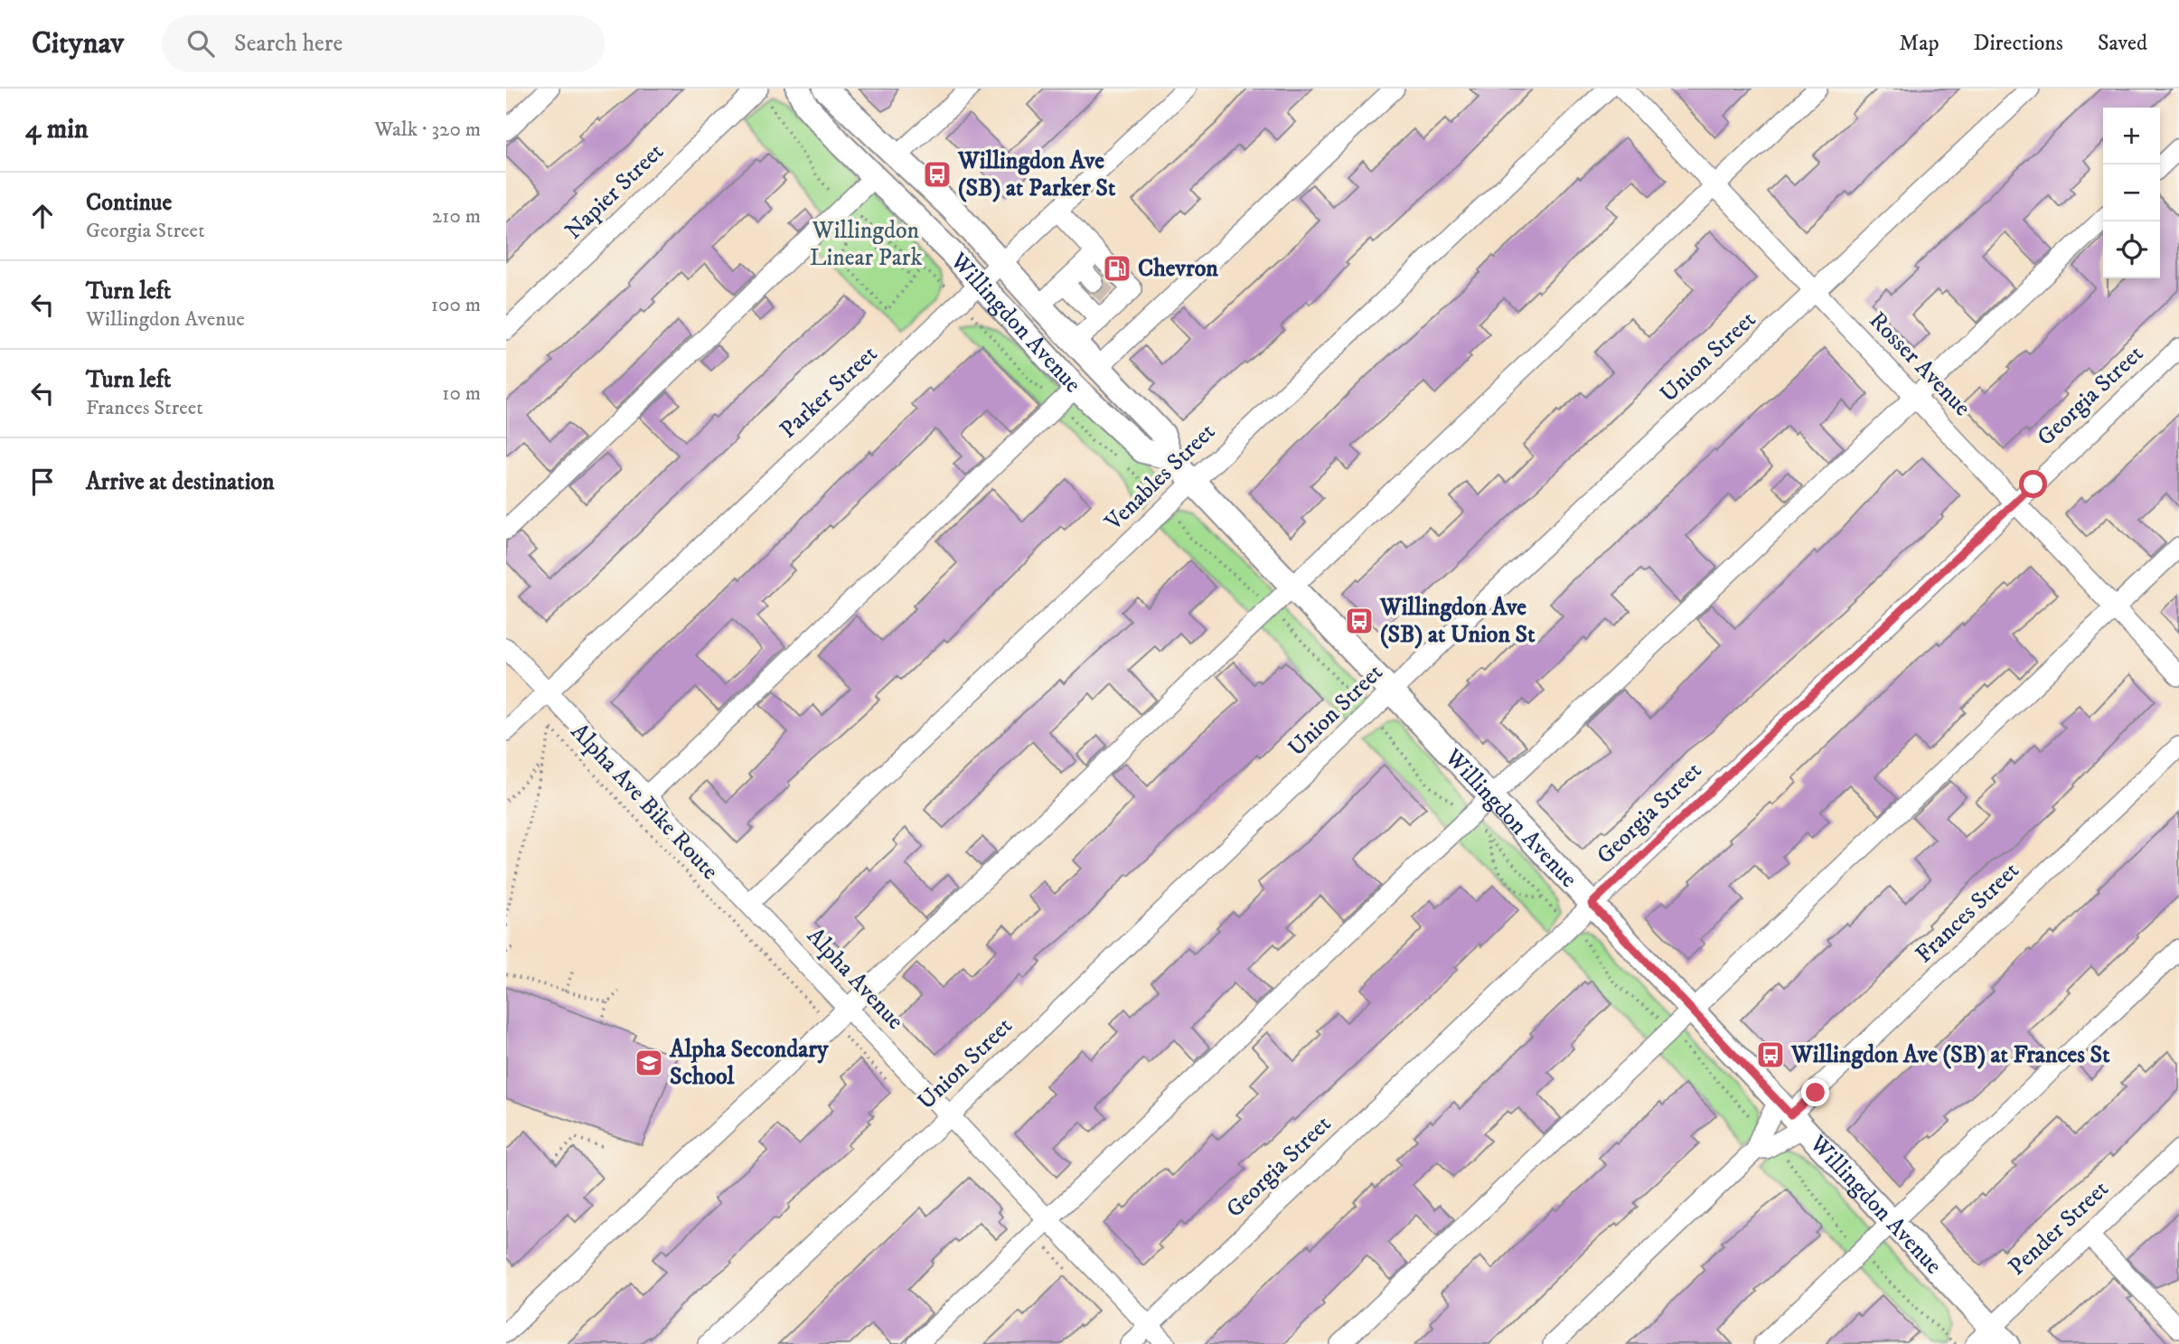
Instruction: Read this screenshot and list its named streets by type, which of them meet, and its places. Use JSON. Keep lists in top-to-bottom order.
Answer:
{
  "streets": {
    "main road": ["Willingdon Avenue"],
    "street": [
      "Napier Street",
      "Union Street",
      "Rosser Avenue",
      "Parker Street",
      "Georgia Street",
      "Venables Street",
      "Frances Street",
      "Alpha Avenue",
      "Pender Street"
    ],
    "path": ["Alpha Ave Bike Route"]
  },
  "crossings": [
    ["Willingdon Avenue", "Union Street"],
    ["Willingdon Avenue", "Parker Street"],
    ["Willingdon Avenue", "Georgia Street"],
    ["Willingdon Avenue", "Venables Street"],
    ["Willingdon Avenue", "Frances Street"],
    ["Willingdon Avenue", "Pender Street"],
    ["Union Street", "Rosser Avenue"],
    ["Union Street", "Alpha Avenue"],
    ["Rosser Avenue", "Georgia Street"],
    ["Parker Street", "Alpha Avenue"],
    ["Georgia Street", "Alpha Avenue"],
    ["Venables Street", "Alpha Avenue"]
  ],
  "parks": ["Willingdon Linear Park"],
  "places": {
    "bus stop": ["Willingdon Ave (SB) at Parker St", "Willingdon Ave (SB) at Union St", "Willingdon Ave (SB) at Frances St"],
    "fuel station": ["Chevron"],
    "school or university": ["Alpha Secondary School"]
  },
  "page": {
    "header": "Citynav",
    "search": "Search here",
    "nav": ["Map", "Directions", "Saved"],
    "heading": ["4 min", "Walk · 320 m"],
    "map_buttons": ["+", "−"],
    "list": [
      ["Continue", "Georgia Street", "210 m"],
      ["Turn left", "Willingdon Avenue", "100 m"],
      ["Turn left", "Frances Street", "10 m"],
      "Arrive at destination"
    ]
  }
}
